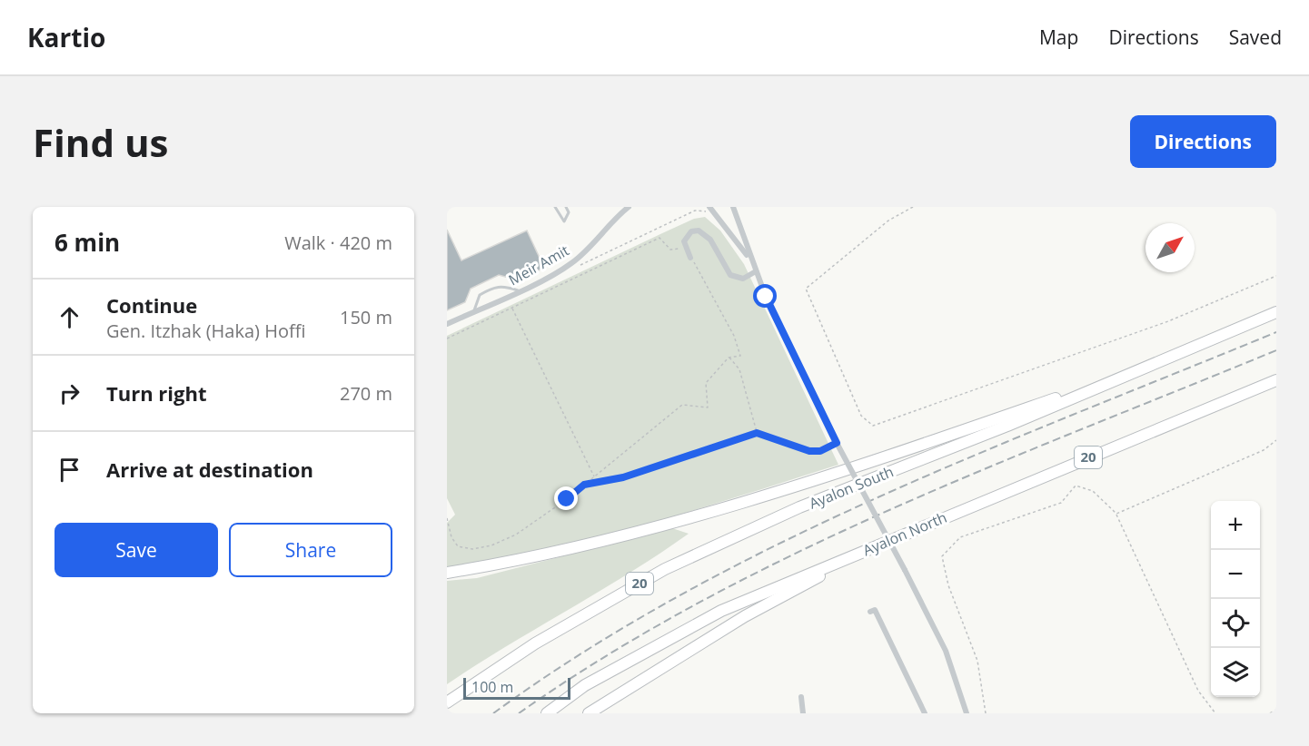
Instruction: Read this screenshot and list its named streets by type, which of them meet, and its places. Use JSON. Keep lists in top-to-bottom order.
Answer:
{
  "streets": {
    "highway": ["20", "Ayalon South", "Ayalon North"],
    "street": ["Meir Amit"]
  },
  "scale_bar": "100 m",
  "north": "top right",
  "page": {
    "header": "Kartio",
    "nav": ["Map", "Directions", "Saved"],
    "buttons": [
      "Directions",
      ["Save", "Share"]
    ],
    "title": "Find us",
    "heading": ["6 min", "Walk · 420 m"],
    "list": [
      ["Continue", "Gen. Itzhak (Haka) Hoffi", "150 m"],
      ["Turn right", "270 m"],
      "Arrive at destination"
    ],
    "map_buttons": ["+", "−"],
    "scale": "100 m"
  }
}
